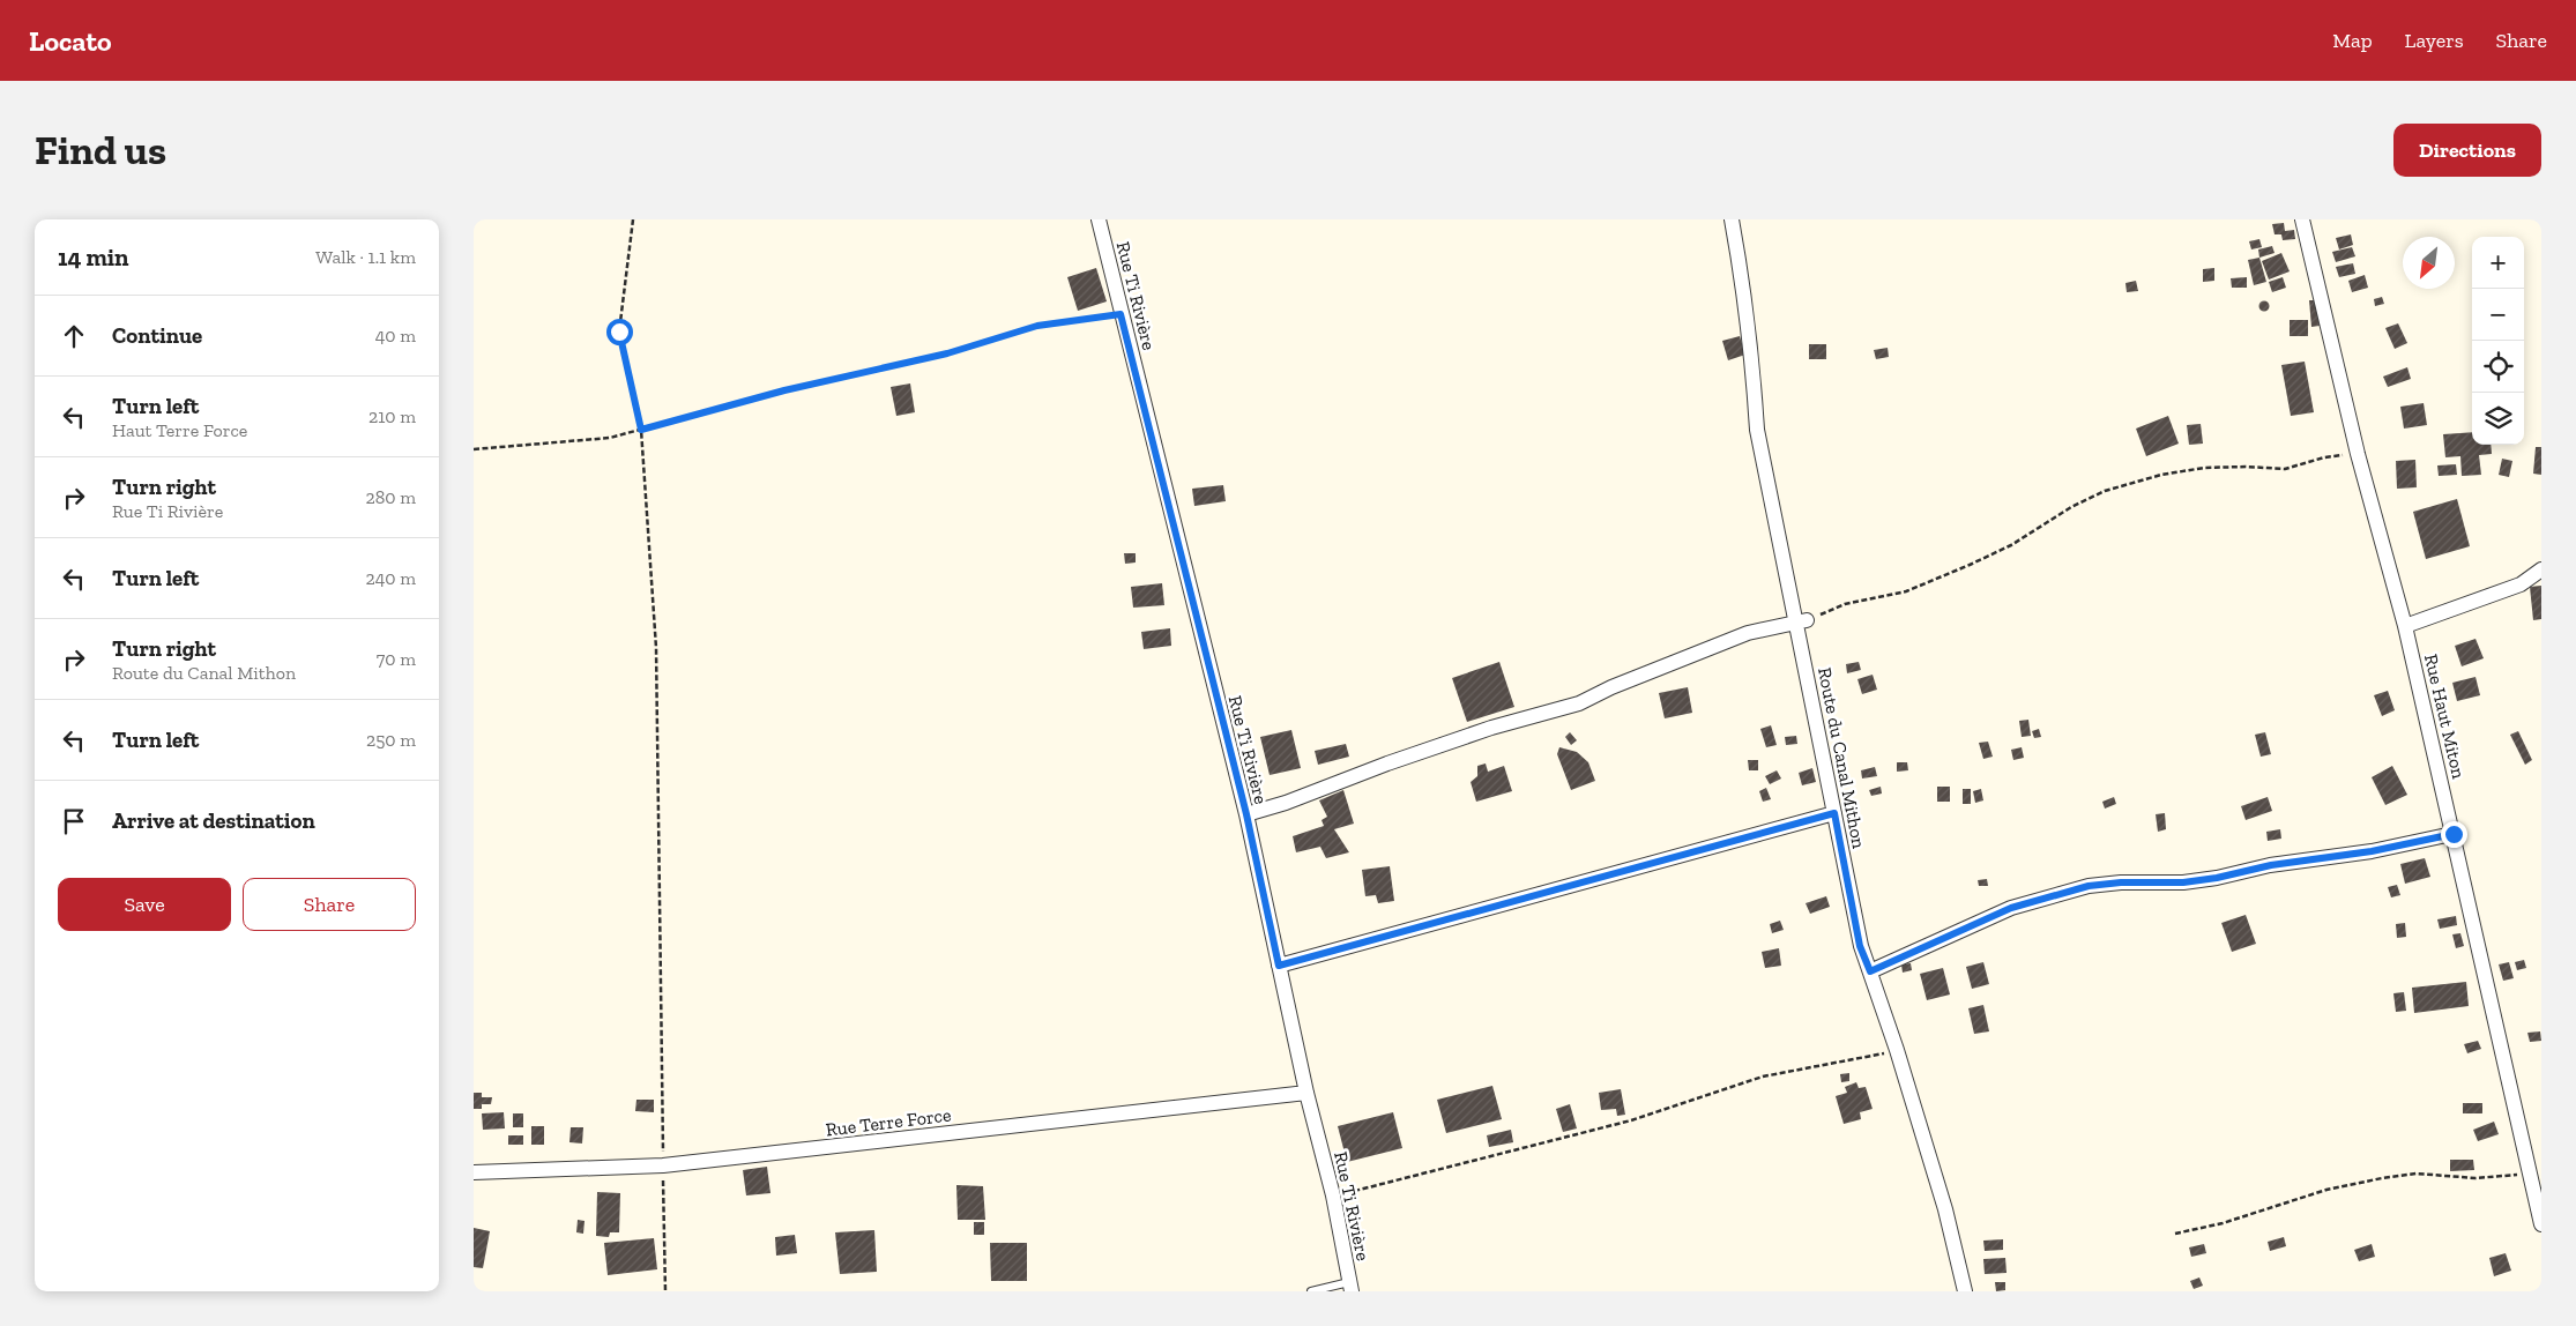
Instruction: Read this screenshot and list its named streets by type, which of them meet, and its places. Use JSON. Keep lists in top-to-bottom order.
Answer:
{
  "streets": {
    "street": [
      "Rue Ti Rivière",
      "Rue Haut Miton",
      "Route du Canal Mithon",
      "Rue Terre Force"
    ]
  },
  "crossings": [
    ["Rue Ti Rivière", "Rue Terre Force"]
  ],
  "north": "bottom left",
  "page": {
    "header": "Locato",
    "nav": ["Map", "Layers", "Share"],
    "buttons": [
      "Directions",
      ["Save", "Share"]
    ],
    "title": "Find us",
    "heading": ["14 min", "Walk · 1.1 km"],
    "map_buttons": ["+", "−"],
    "list": [
      ["Continue", "40 m"],
      ["Turn left", "Haut Terre Force", "210 m"],
      ["Turn right", "Rue Ti Rivière", "280 m"],
      ["Turn left", "240 m"],
      ["Turn right", "Route du Canal Mithon", "70 m"],
      ["Turn left", "250 m"],
      "Arrive at destination"
    ]
  }
}
